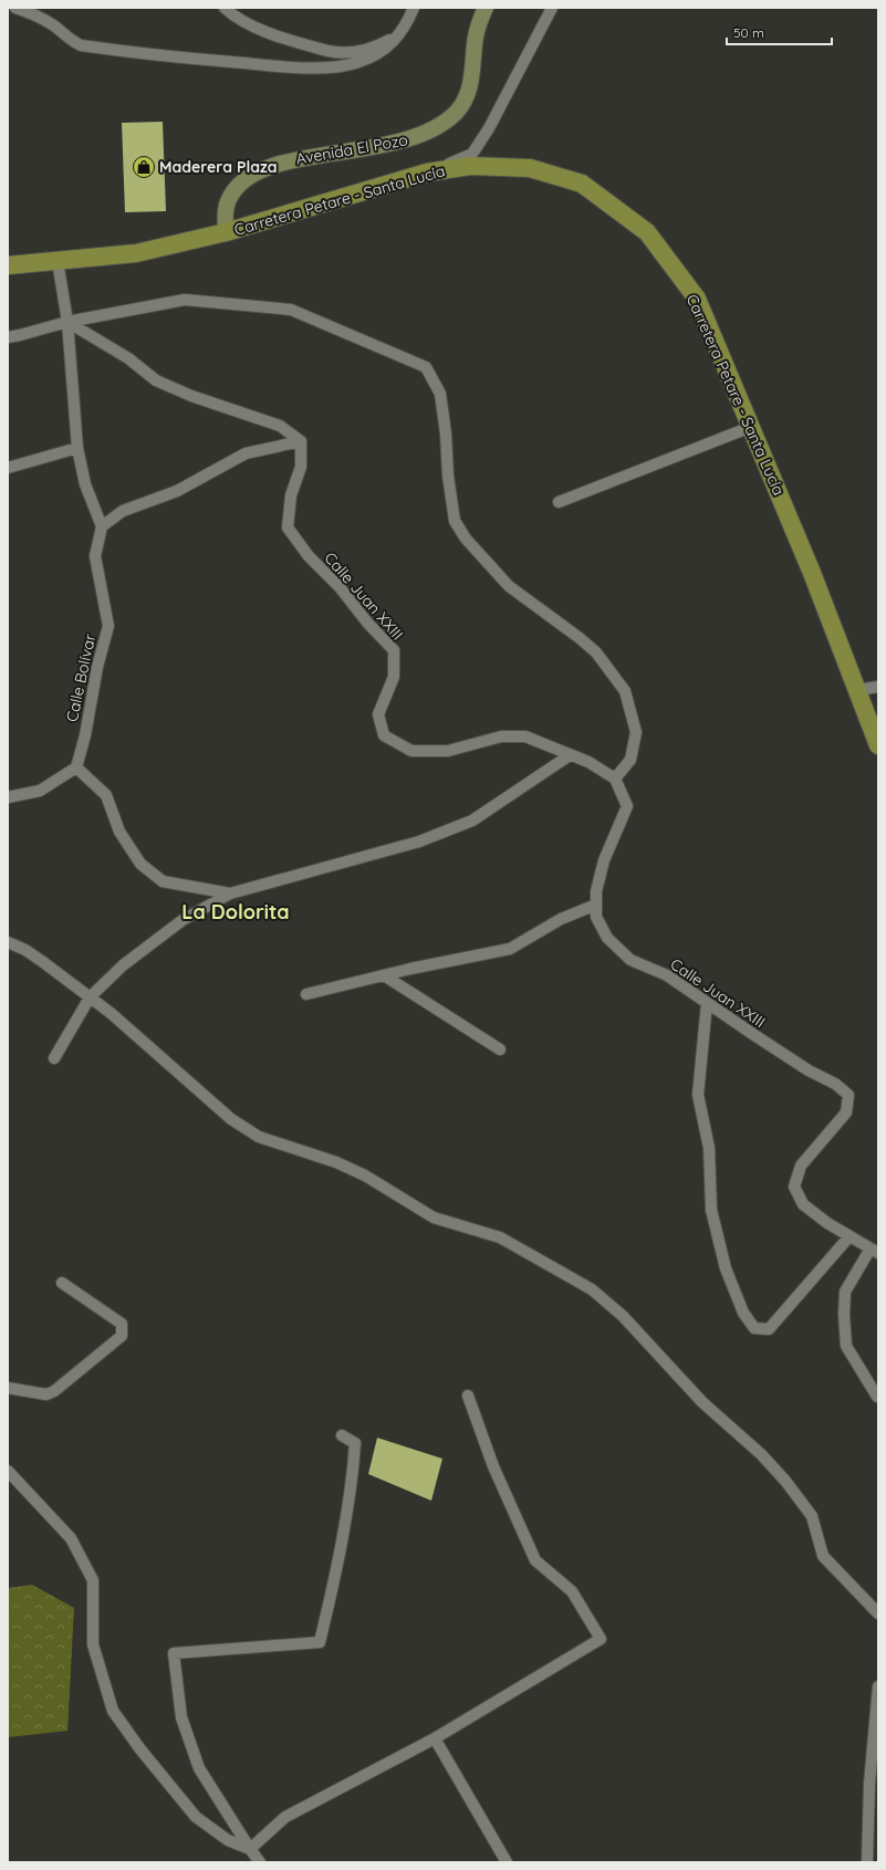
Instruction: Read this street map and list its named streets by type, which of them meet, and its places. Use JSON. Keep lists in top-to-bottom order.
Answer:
{
  "streets": {
    "main road": ["Carretera Petare - Santa Lucía"],
    "street": ["Avenida El Pozo", "Calle Juan XXIII", "Calle Bolívar"]
  },
  "crossings": [
    ["Avenida El Pozo", "Carretera Petare - Santa Lucía"]
  ],
  "districts": ["La Dolorita"],
  "places": {
    "shop": ["Maderera Plaza"]
  },
  "scale_bar": "50 m"
}
